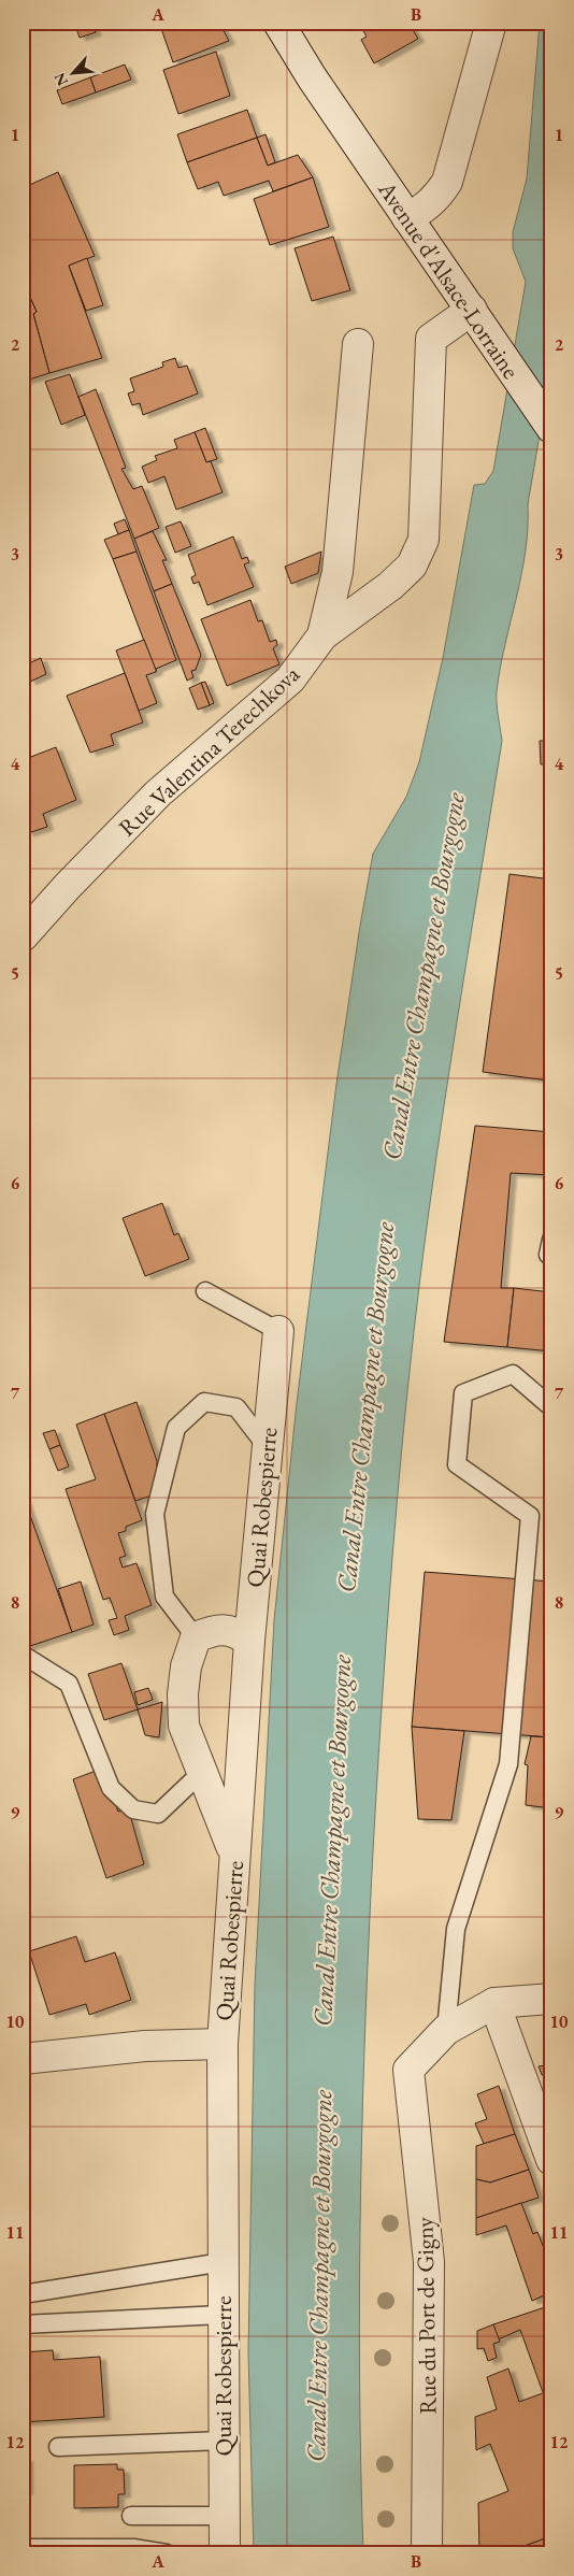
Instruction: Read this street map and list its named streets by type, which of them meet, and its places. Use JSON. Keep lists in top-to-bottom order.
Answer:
{
  "streets": {
    "street": [
      "Avenue d'Alsace-Lorraine",
      "Rue Valentina Terechkova",
      "Quai Robespierre",
      "Rue du Port de Gigny"
    ]
  },
  "water": ["Canal Entre Champagne et Bourgogne"],
  "north": "bottom left",
  "grid": {
    "columns": ["A", "B"],
    "rows": [
      "1",
      "2",
      "3",
      "4",
      "5",
      "6",
      "7",
      "8",
      "9",
      "10",
      "11",
      "12"
    ]
  }
}
